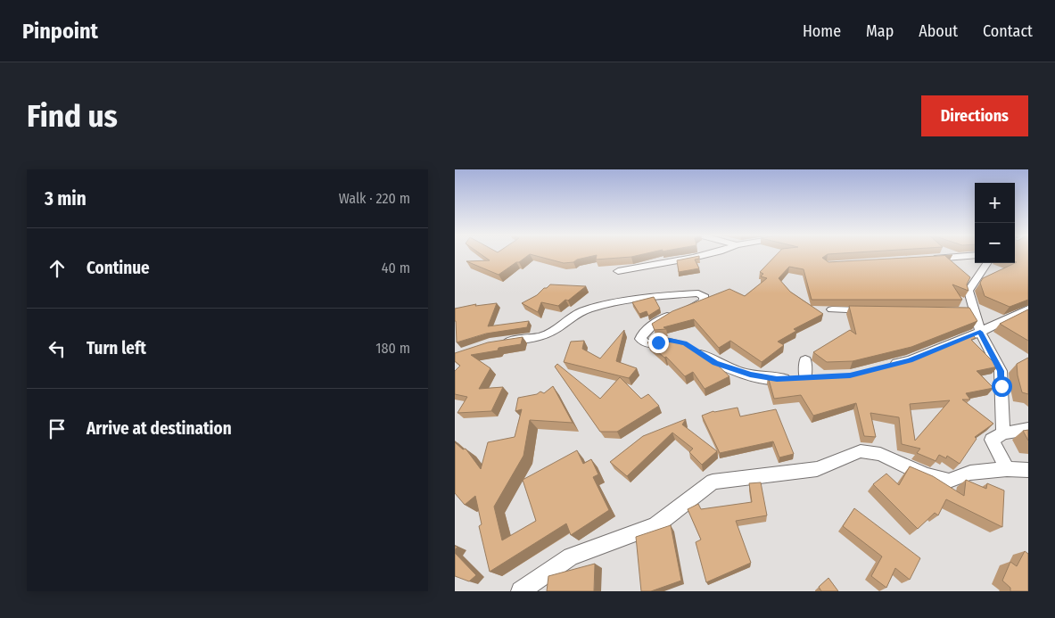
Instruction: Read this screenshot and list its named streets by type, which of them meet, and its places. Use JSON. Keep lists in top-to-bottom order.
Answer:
{
  "page": {
    "header": "Pinpoint",
    "nav": [
      "Home",
      "Map",
      "About",
      "Contact"
    ],
    "buttons": "Directions",
    "title": "Find us",
    "heading": ["3 min", "Walk · 220 m"],
    "map_buttons": ["+", "−"],
    "list": [
      ["Continue", "40 m"],
      ["Turn left", "180 m"],
      "Arrive at destination"
    ]
  }
}
